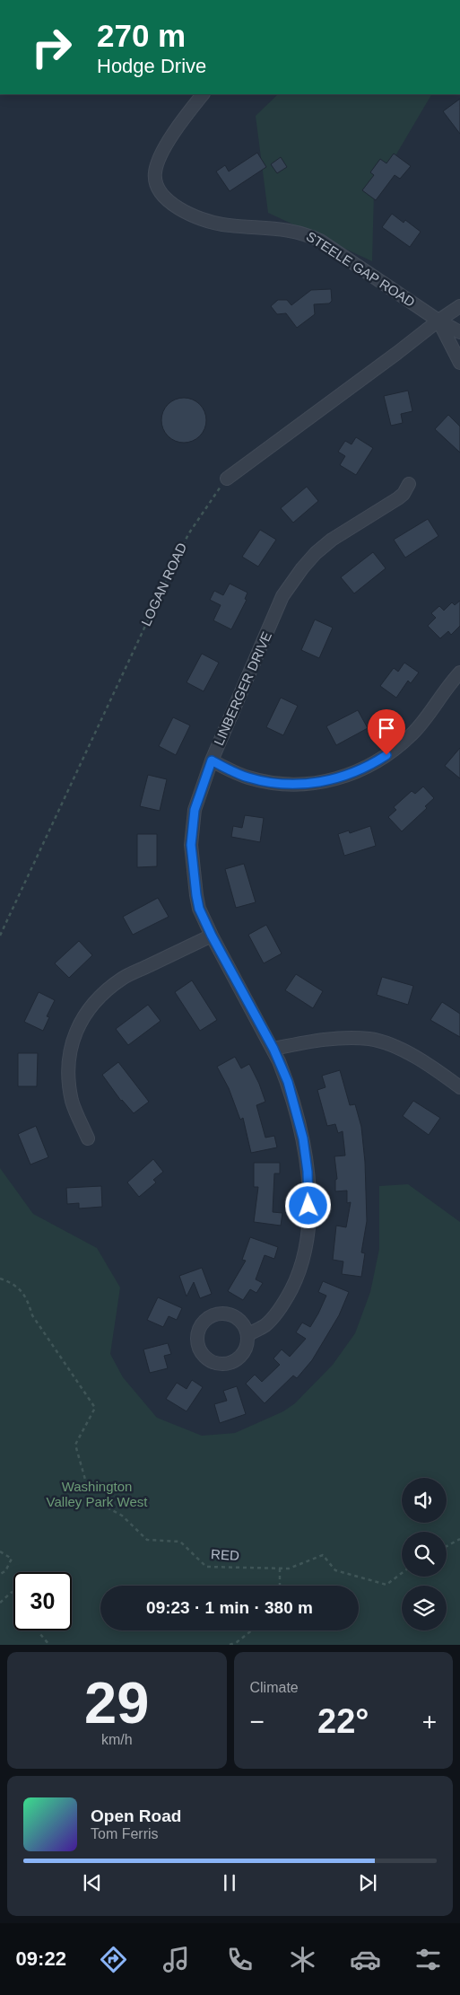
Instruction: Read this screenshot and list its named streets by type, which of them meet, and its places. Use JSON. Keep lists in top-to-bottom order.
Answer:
{
  "streets": {
    "street": ["STEELE GAP ROAD", "LINBERGER DRIVE"],
    "path": ["LOGAN ROAD", "RED"]
  },
  "parks": ["Washington Valley Park West"],
  "page": {
    "turn": ["270 m", "Hodge Drive"],
    "limit": "30",
    "trip": "09:23 · 1 min · 380 m",
    "tile": [
      ["29", "km/h"],
      "Climate"
    ],
    "heat": ["−", "22°", "+"],
    "song": ["Open Road", "Tom Ferris"],
    "tabs": "09:22"
  }
}
